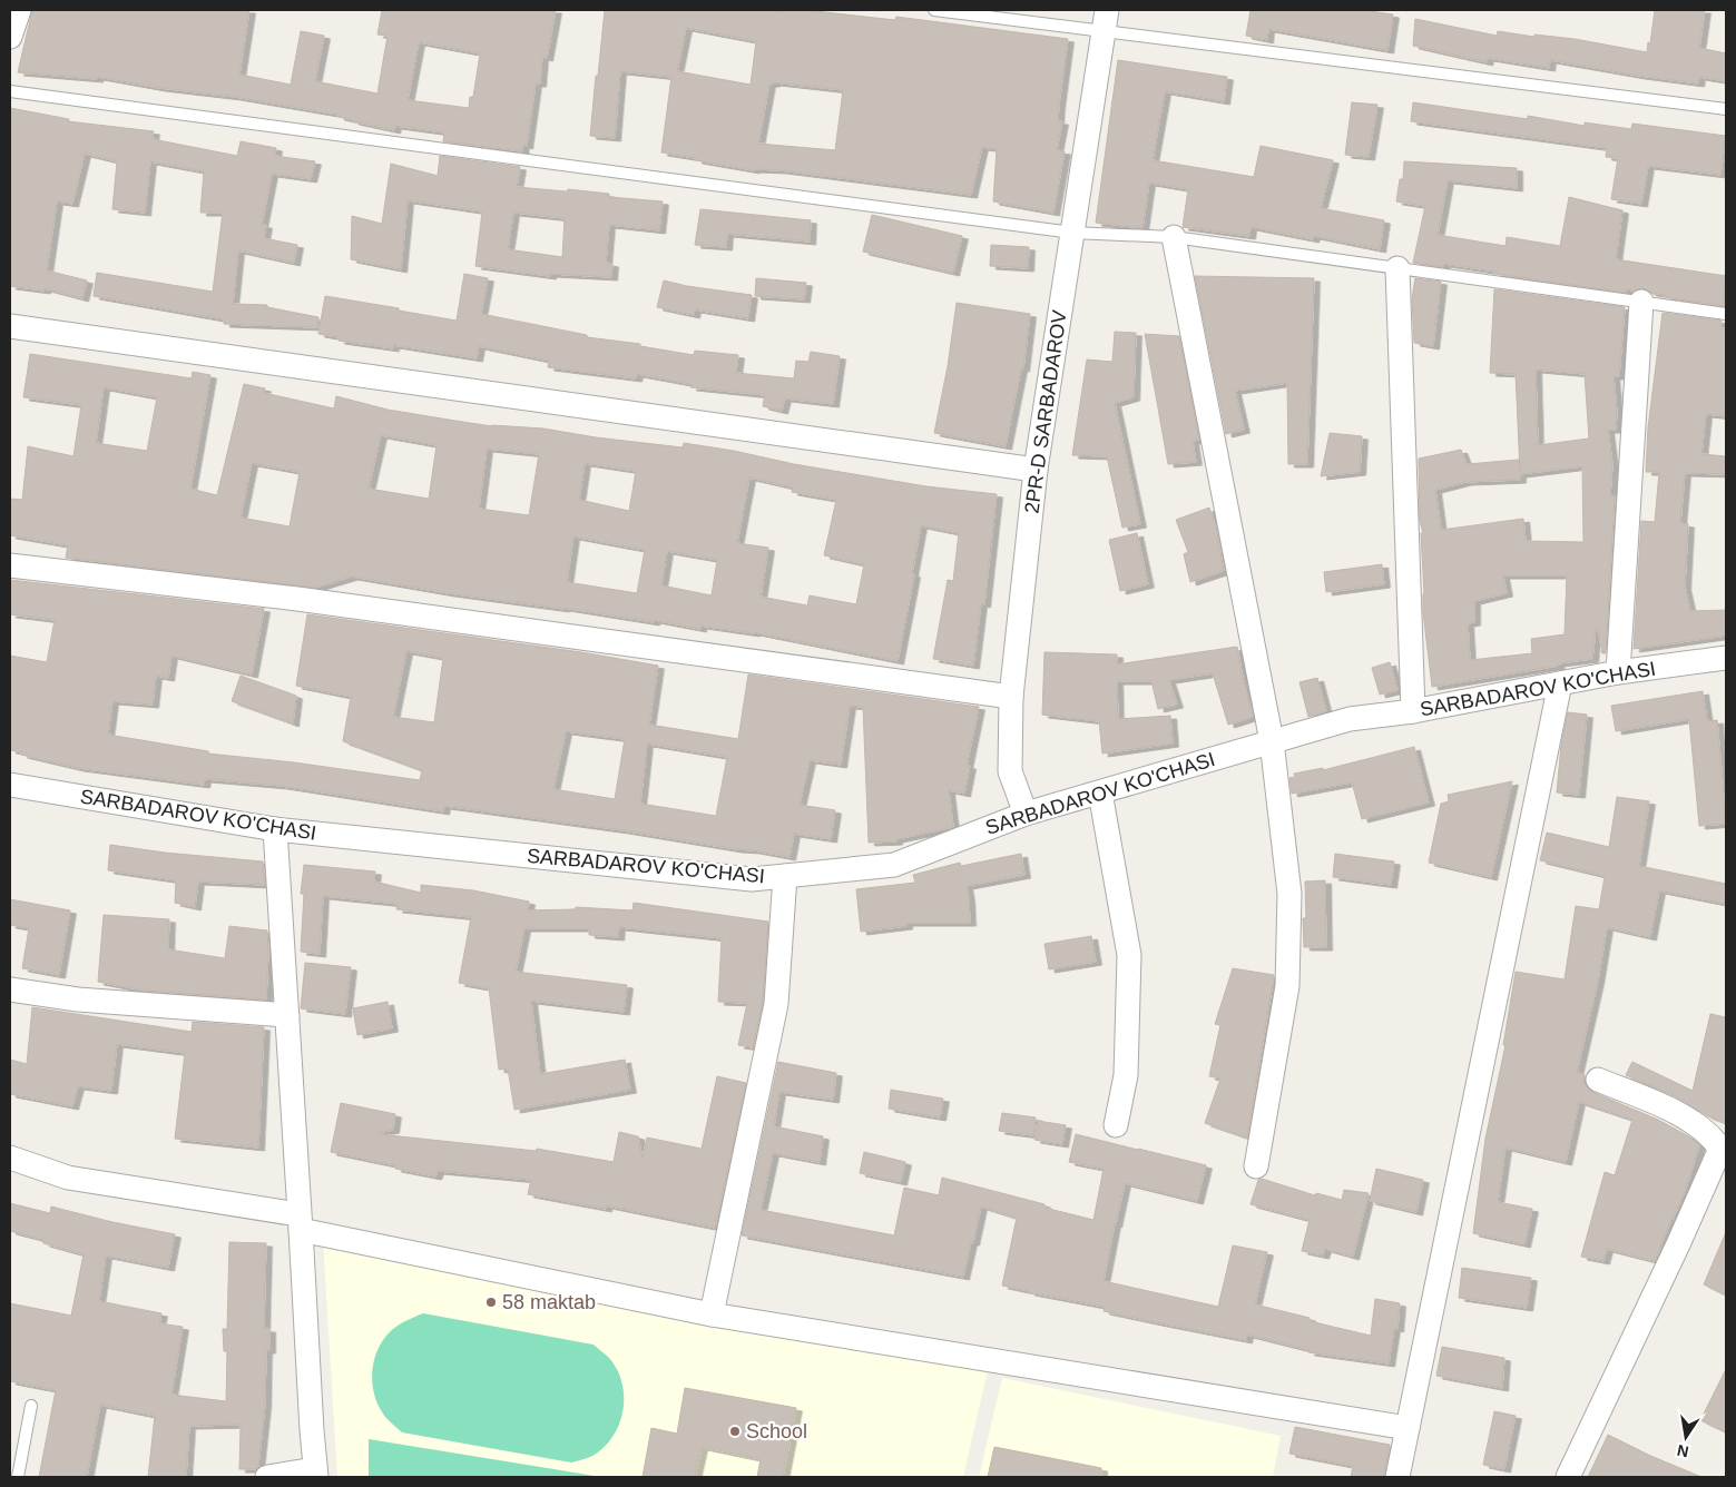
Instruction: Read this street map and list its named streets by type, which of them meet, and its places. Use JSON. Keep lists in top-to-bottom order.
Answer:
{
  "streets": {
    "street": ["2PR-D SARBADAROV", "SARBADAROV KO'CHASI"]
  },
  "crossings": [
    ["2PR-D SARBADAROV", "SARBADAROV KO'CHASI"]
  ],
  "places": ["58 maktab", "School"],
  "north": "bottom"
}
